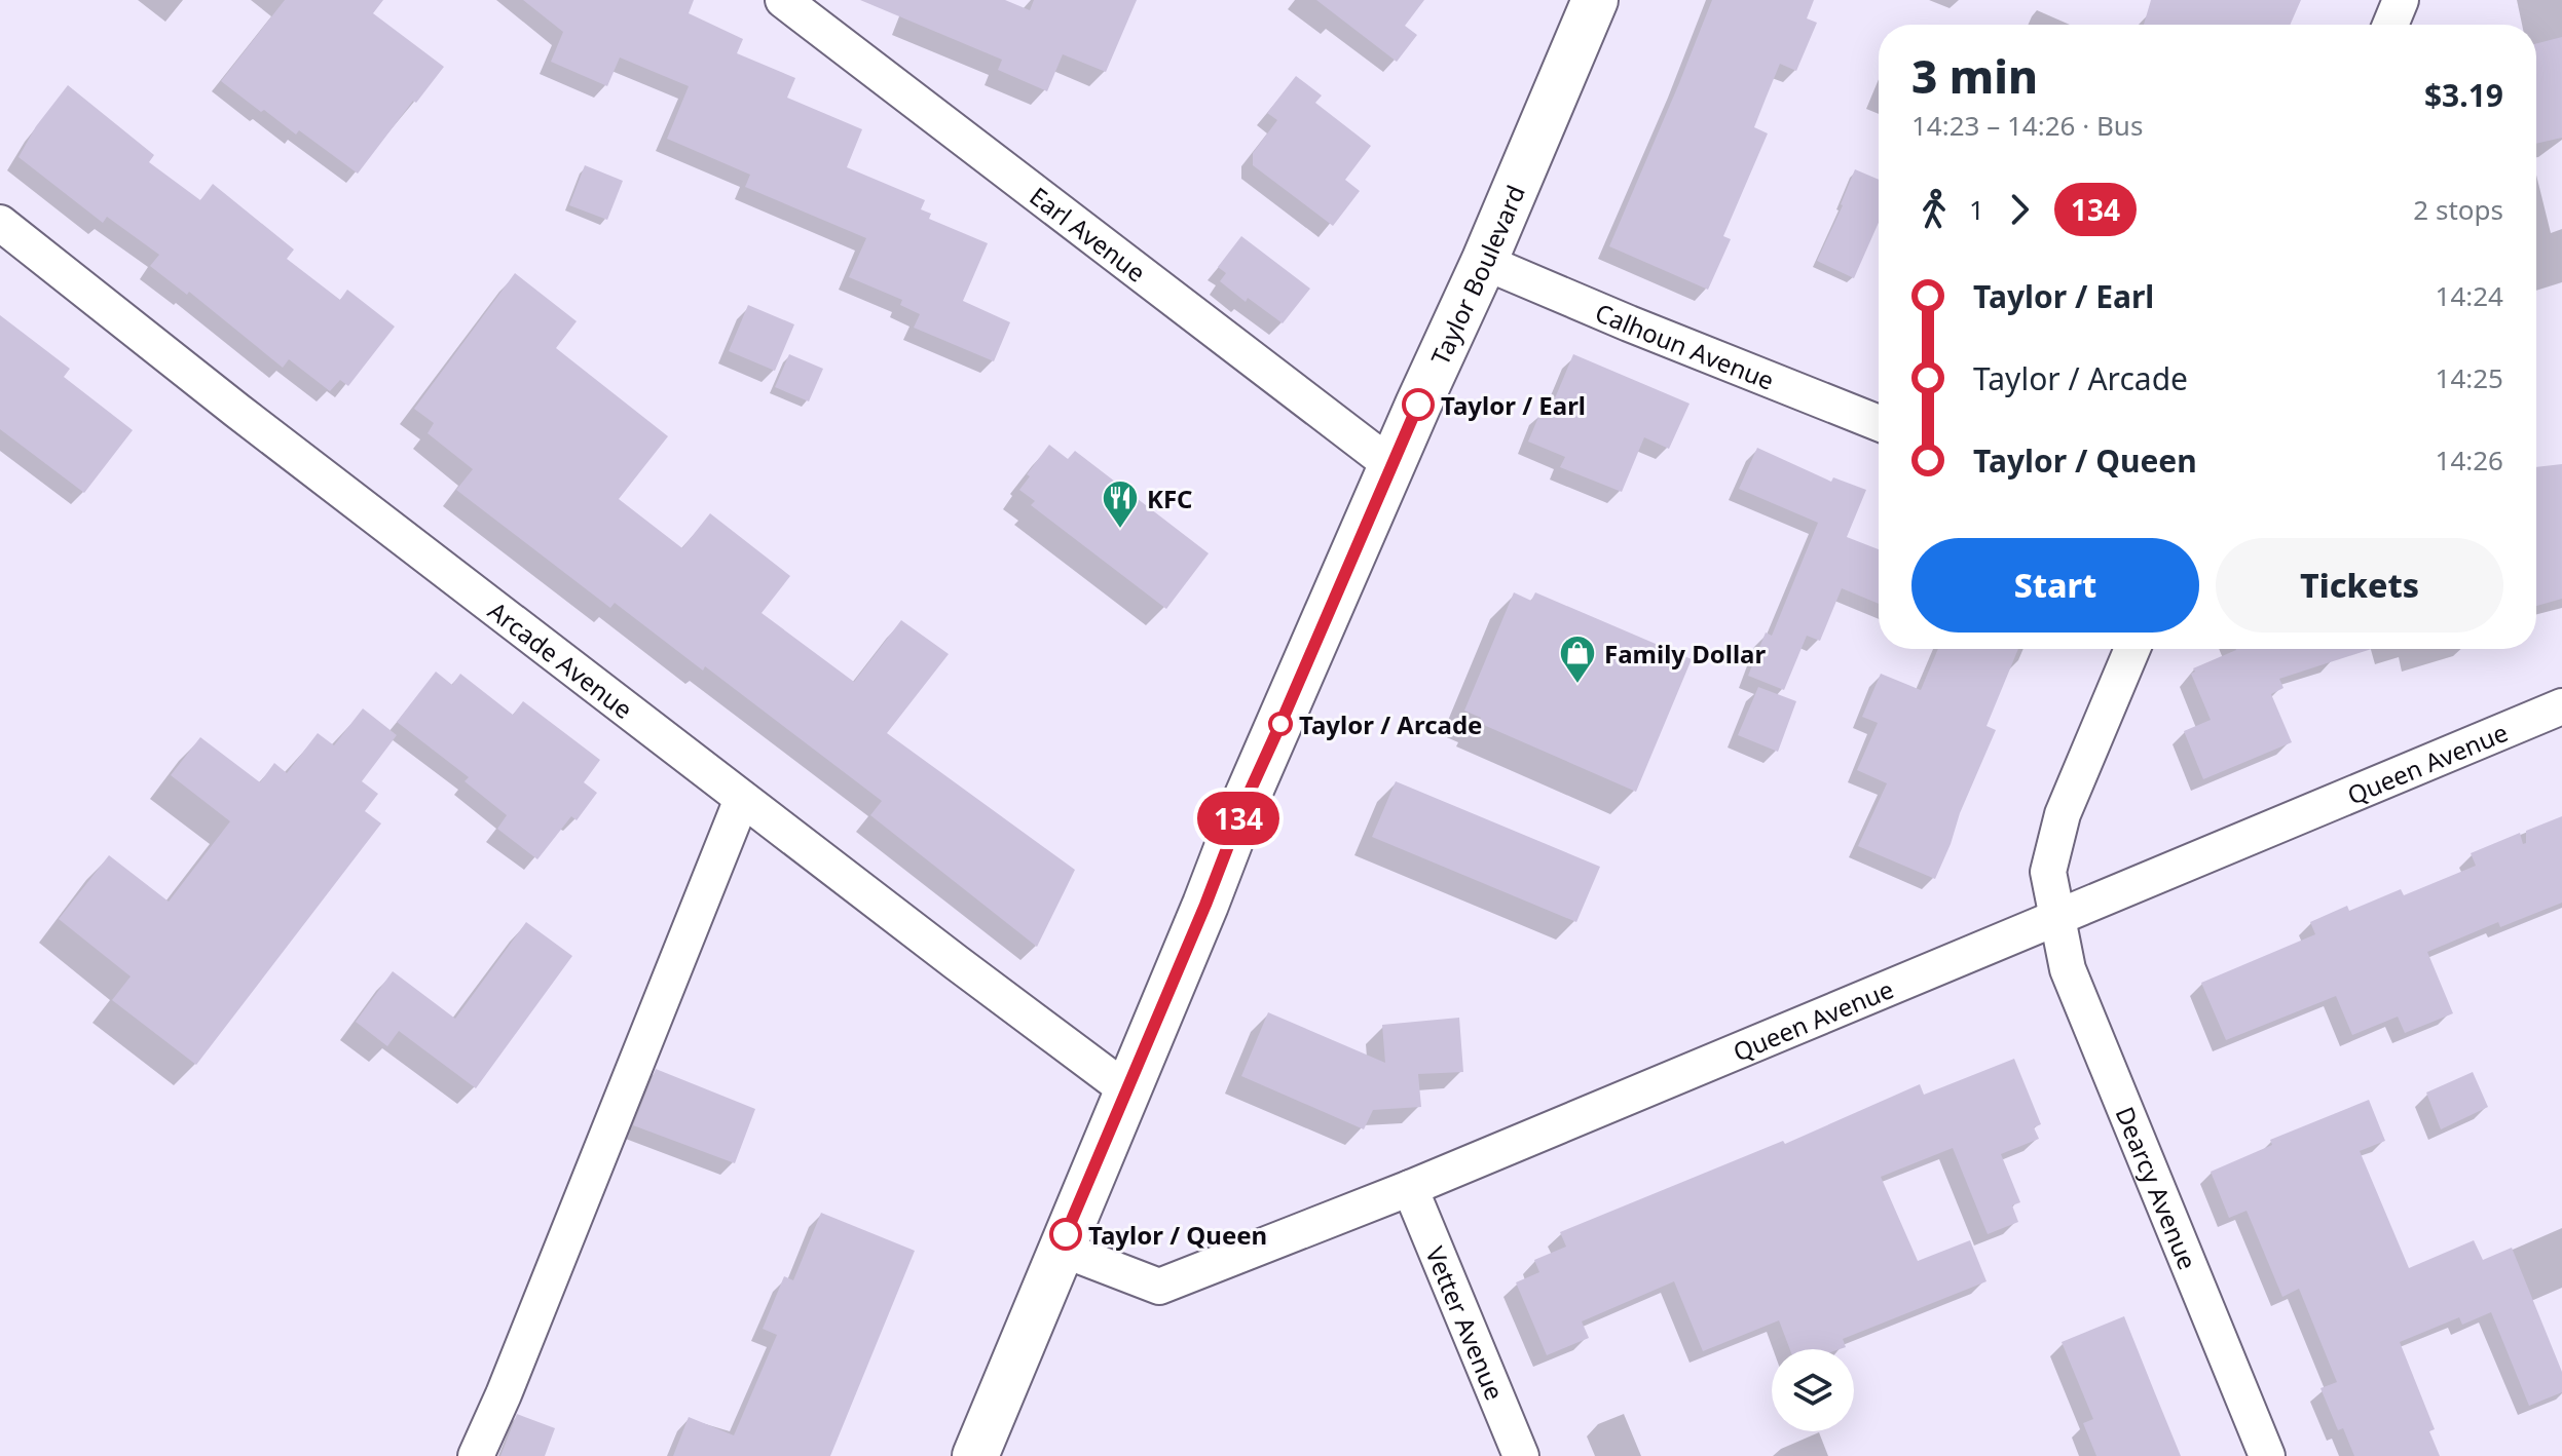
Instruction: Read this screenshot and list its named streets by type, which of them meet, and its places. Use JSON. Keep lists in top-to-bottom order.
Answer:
{
  "streets": {
    "main road": ["Taylor Boulevard"],
    "street": [
      "Earl Avenue",
      "Calhoun Avenue",
      "Arcade Avenue",
      "Queen Avenue",
      "Dearcy Avenue",
      "Vetter Avenue"
    ]
  },
  "crossings": [
    ["Earl Avenue", "Taylor Boulevard"],
    ["Taylor Boulevard", "Calhoun Avenue"],
    ["Taylor Boulevard", "Arcade Avenue"],
    ["Taylor Boulevard", "Queen Avenue"],
    ["Queen Avenue", "Dearcy Avenue"],
    ["Queen Avenue", "Vetter Avenue"]
  ],
  "places": {
    "other": ["Taylor / Earl", "Taylor / Arcade", "Taylor / Queen"],
    "restaurant": ["KFC"],
    "shop": ["Family Dollar"]
  },
  "lines": ["bus line 134"],
  "page": {
    "on_map": "134",
    "heading": ["3 min", "14:23 – 14:26 · Bus", "$3.19"],
    "legs": ["1", "134", "2 stops"],
    "list": [
      {
        "name": "Taylor / Earl",
        "value": "14:24"
      },
      {
        "name": "Taylor / Arcade",
        "value": "14:25"
      },
      {
        "name": "Taylor / Queen",
        "value": "14:26"
      }
    ],
    "buttons": ["Start", "Tickets"]
  }
}
